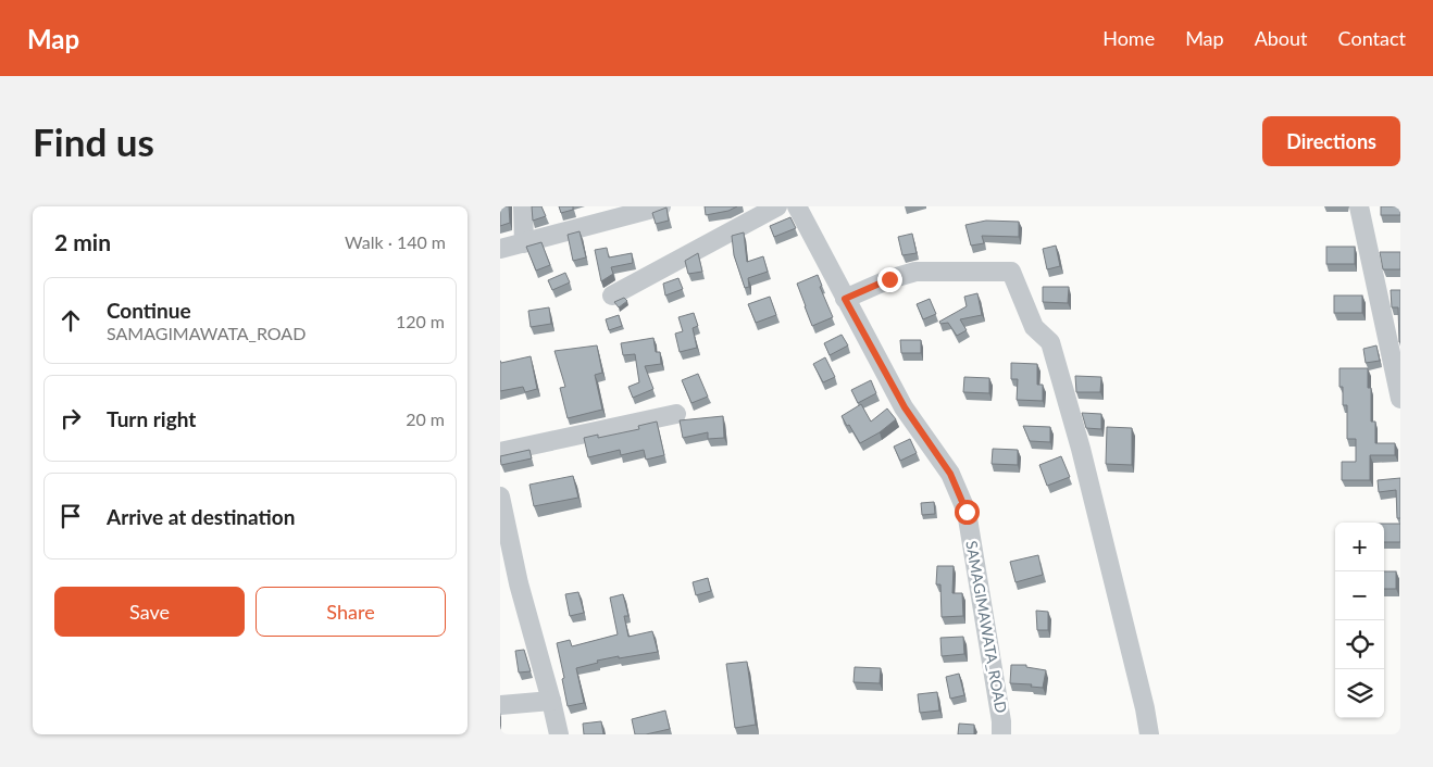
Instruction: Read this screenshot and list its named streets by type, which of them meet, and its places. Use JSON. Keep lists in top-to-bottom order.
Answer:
{
  "streets": {
    "street": ["SAMAGIMAWATA_ROAD"]
  },
  "page": {
    "header": "Map",
    "nav": [
      "Home",
      "Map",
      "About",
      "Contact"
    ],
    "buttons": [
      "Directions",
      ["Save", "Share"]
    ],
    "title": "Find us",
    "heading": ["2 min", "Walk · 140 m"],
    "list": [
      ["Continue", "SAMAGIMAWATA_ROAD", "120 m"],
      ["Turn right", "20 m"],
      "Arrive at destination"
    ],
    "map_buttons": ["+", "−"]
  }
}
